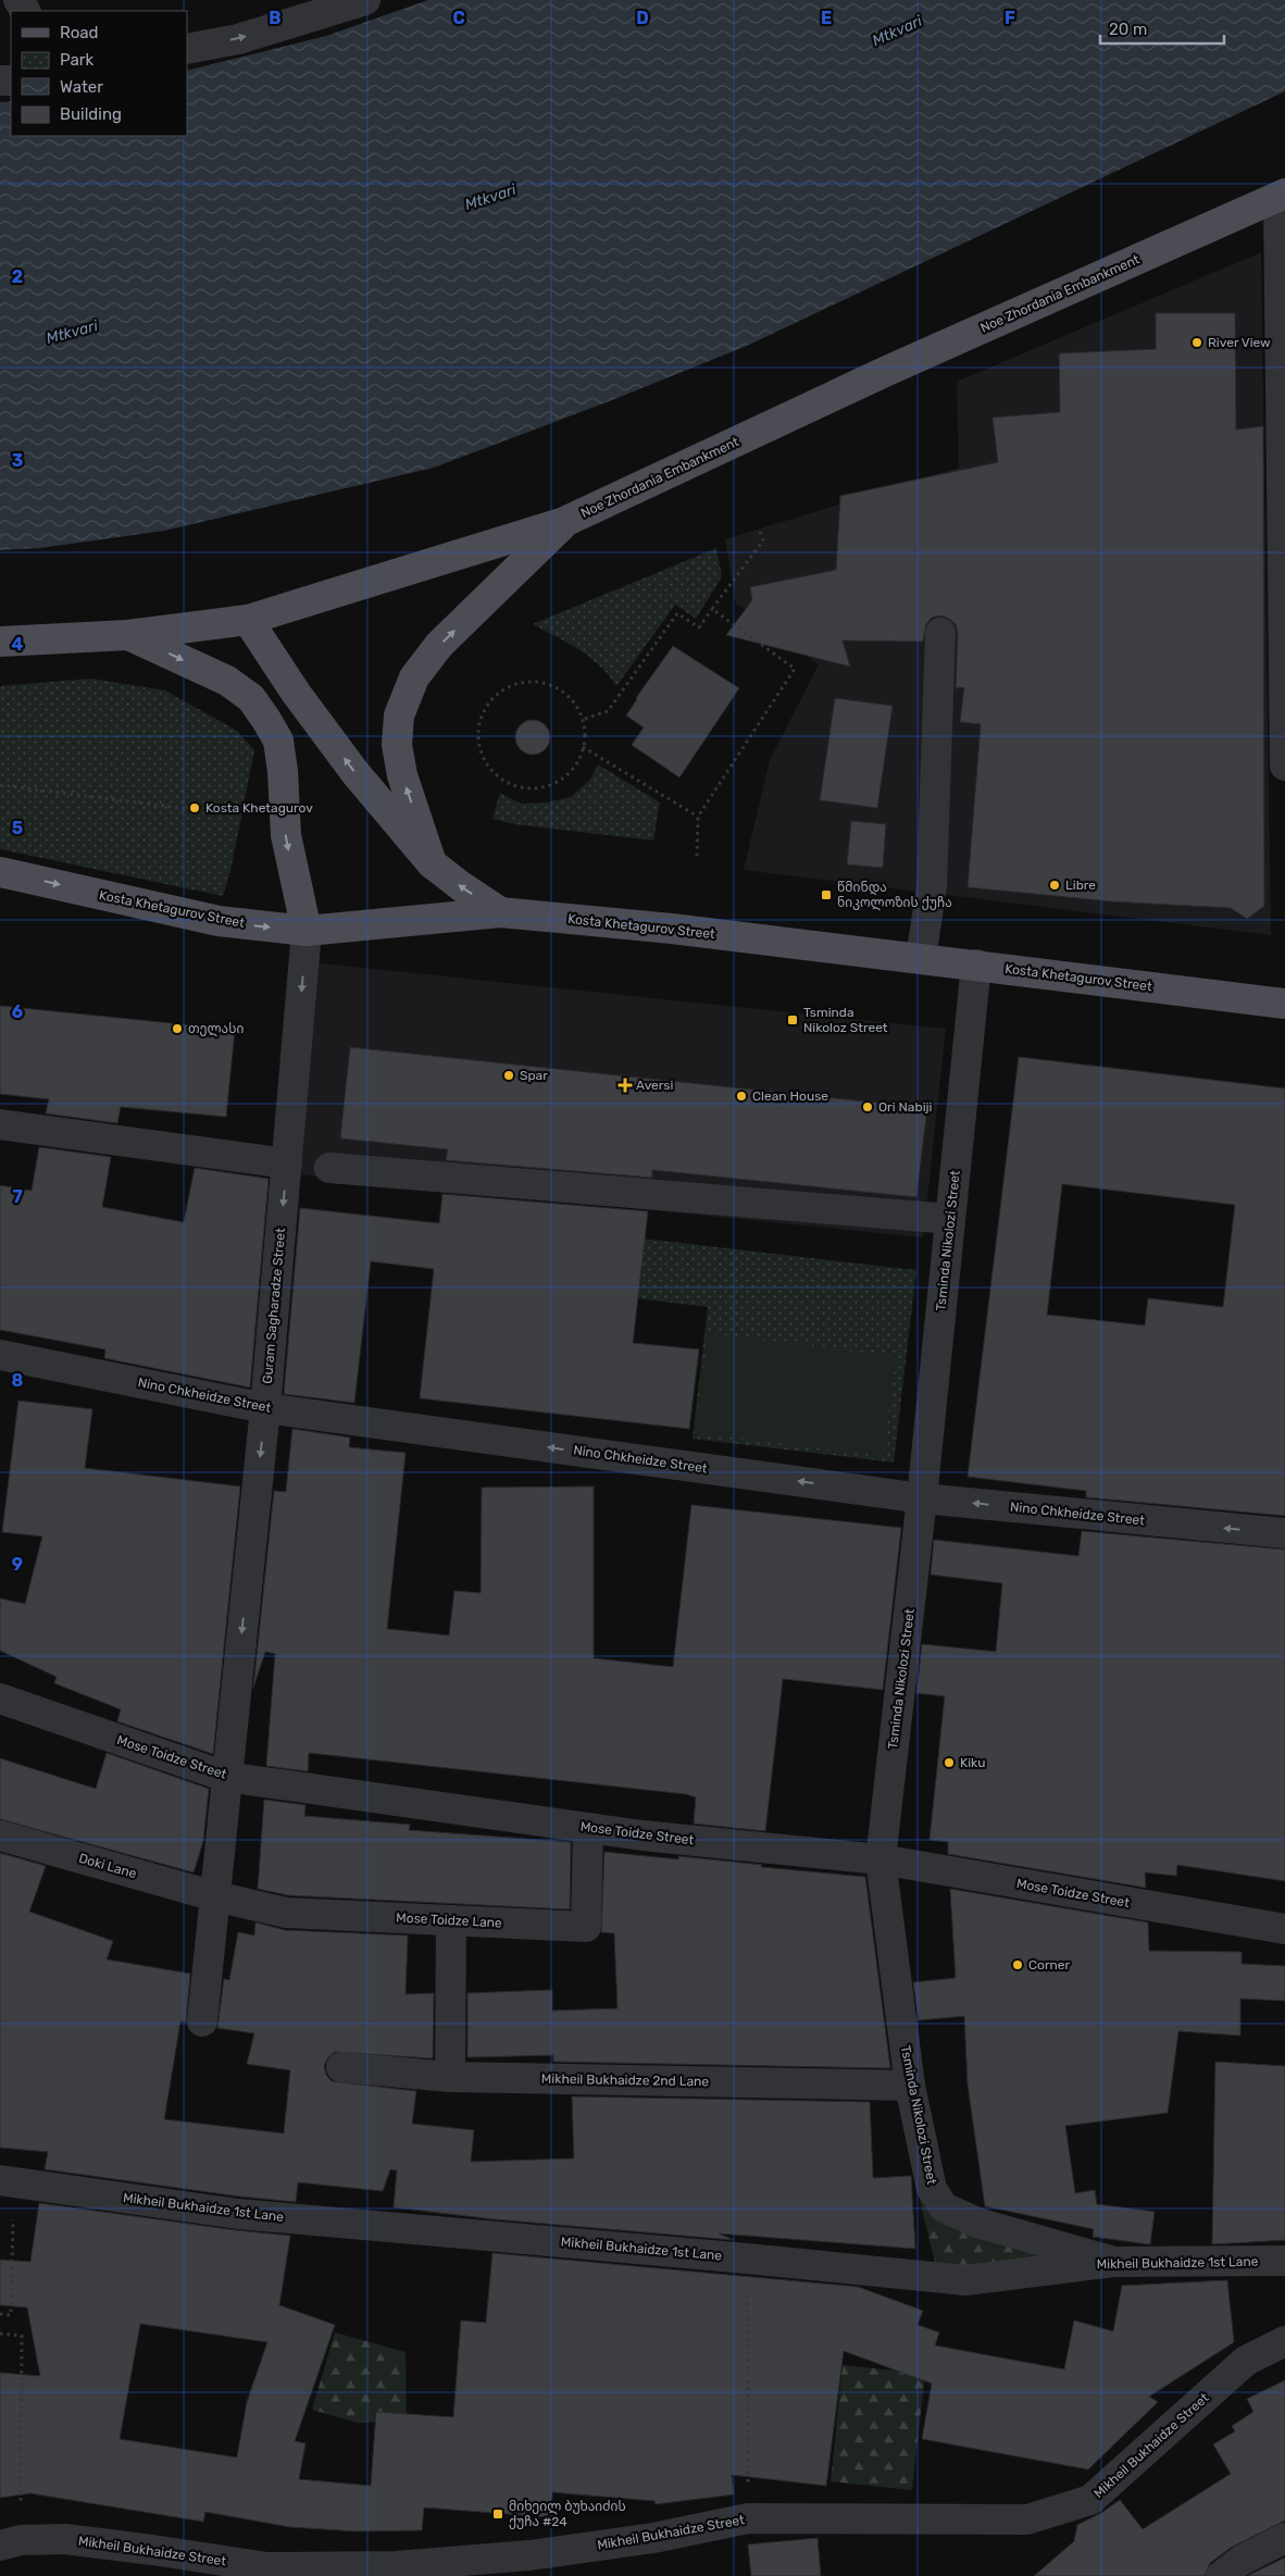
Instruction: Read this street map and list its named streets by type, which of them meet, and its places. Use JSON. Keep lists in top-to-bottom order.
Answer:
{
  "streets": {
    "main road": ["Noe Zhordania Embankment", "Kosta Khetagurov Street"],
    "street": [
      "Tsminda Nikolozi Street",
      "Guram Sagharadze Street",
      "Nino Chkheidze Street",
      "Mose Toidze Street",
      "Doki Lane",
      "Mose Toidze Lane",
      "Mikheil Bukhaidze 2nd Lane",
      "Mikheil Bukhaidze 1st Lane",
      "Mikheil Bukhaidze Street"
    ]
  },
  "crossings": [
    ["Kosta Khetagurov Street", "Tsminda Nikolozi Street"],
    ["Kosta Khetagurov Street", "Guram Sagharadze Street"],
    ["Tsminda Nikolozi Street", "Nino Chkheidze Street"],
    ["Tsminda Nikolozi Street", "Mose Toidze Street"],
    ["Tsminda Nikolozi Street", "Mikheil Bukhaidze 2nd Lane"],
    ["Tsminda Nikolozi Street", "Mikheil Bukhaidze 1st Lane"],
    ["Guram Sagharadze Street", "Nino Chkheidze Street"],
    ["Guram Sagharadze Street", "Mose Toidze Street"],
    ["Guram Sagharadze Street", "Doki Lane"],
    ["Guram Sagharadze Street", "Mose Toidze Lane"],
    ["Mose Toidze Street", "Mose Toidze Lane"],
    ["Doki Lane", "Mose Toidze Lane"]
  ],
  "one_way": ["Guram Sagharadze Street"],
  "water": ["Mtkvari"],
  "places": {
    "other": [
      "River View",
      "Kosta Khetagurov",
      "Libre",
      "თელასი",
      "Spar",
      "Clean House",
      "Ori Nabiji",
      "Kiku",
      "Corner"
    ],
    "transit": ["წმინდა ნიკოლოზის ქუჩა", "Tsminda Nikoloz Street", "მიხეილ ბუხაიძის ქუჩა #24"],
    "health": ["Aversi"]
  },
  "legend": [
    "Road",
    "Park",
    "Water",
    "Building"
  ],
  "scale_bar": "20 m",
  "grid": {
    "columns": [
      "B",
      "C",
      "D",
      "E",
      "F"
    ],
    "rows": [
      "2",
      "3",
      "4",
      "5",
      "6",
      "7",
      "8",
      "9"
    ]
  }
}
